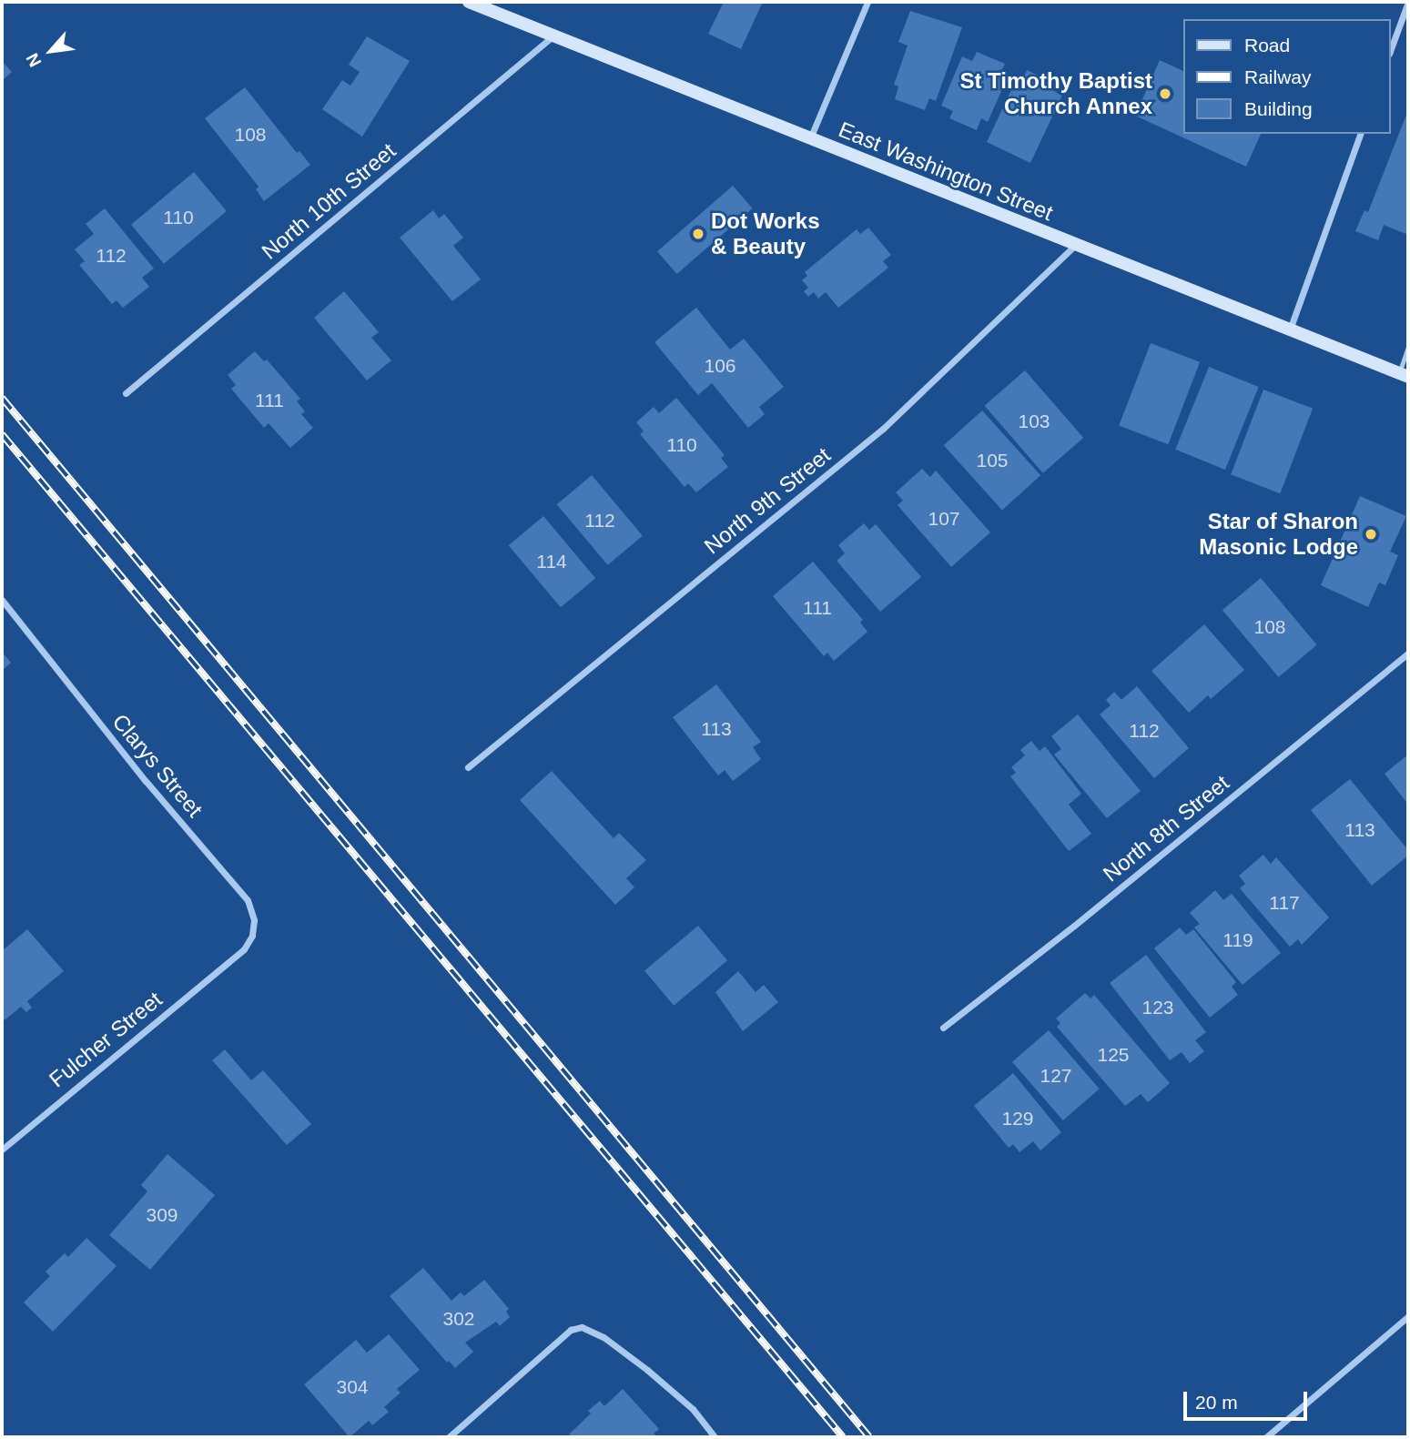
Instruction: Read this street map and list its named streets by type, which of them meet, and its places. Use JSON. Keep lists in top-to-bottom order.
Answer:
{
  "streets": {
    "main road": ["East Washington Street"],
    "street": [
      "North 10th Street",
      "North 9th Street",
      "Clarys Street",
      "North 8th Street",
      "Fulcher Street"
    ]
  },
  "crossings": [
    ["East Washington Street", "North 10th Street"],
    ["East Washington Street", "North 9th Street"],
    ["Clarys Street", "Fulcher Street"]
  ],
  "places": ["St Timothy Baptist Church Annex", "Dot Works & Beauty", "Star of Sharon Masonic Lodge"],
  "house_numbers": [
    "108",
    "110",
    "112",
    "106",
    "111",
    "103",
    "110",
    "105",
    "107",
    "112",
    "114",
    "111",
    "108",
    "113",
    "112",
    "113",
    "117",
    "119",
    "123",
    "125",
    "127",
    "129",
    "309",
    "302",
    "304"
  ],
  "legend": ["Road", "Railway", "Building"],
  "scale_bar": "20 m",
  "north": "bottom left"
}
